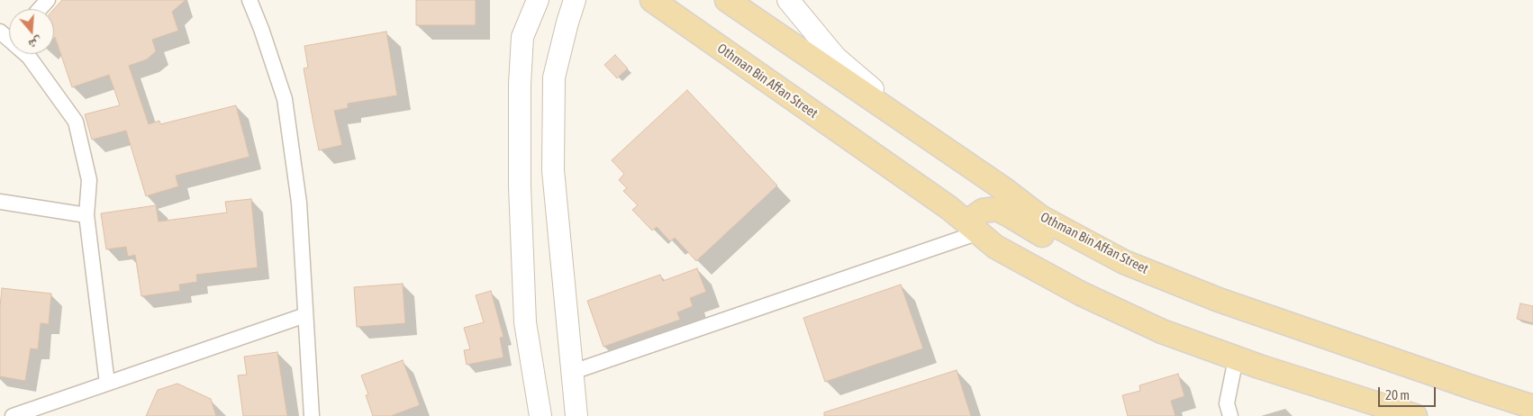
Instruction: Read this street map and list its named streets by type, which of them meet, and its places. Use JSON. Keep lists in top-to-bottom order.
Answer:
{
  "streets": {
    "main road": ["Othman Bin Affan Street"]
  },
  "scale_bar": "20 m",
  "north": "bottom"
}
